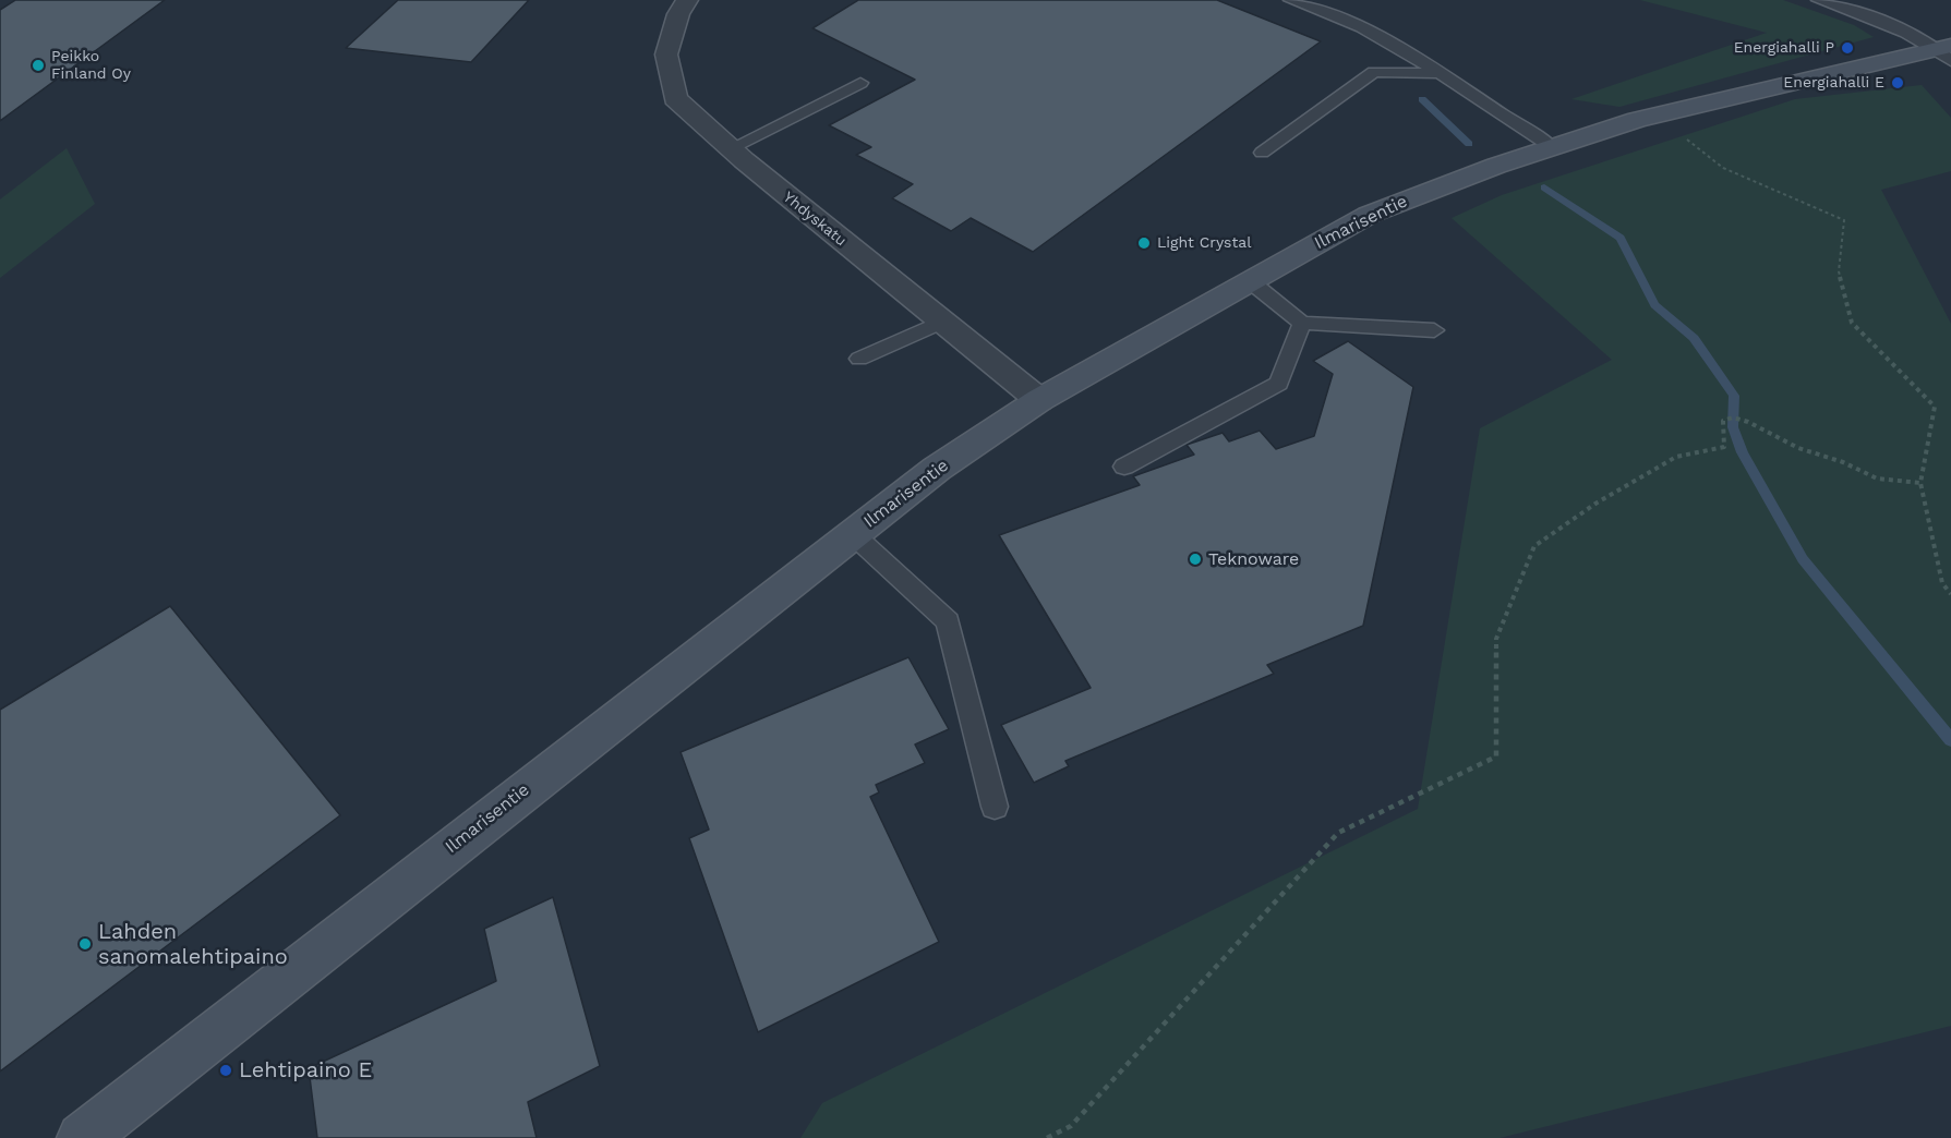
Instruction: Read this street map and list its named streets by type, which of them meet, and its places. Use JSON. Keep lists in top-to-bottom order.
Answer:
{
  "streets": {
    "street": ["Yhdyskatu", "Ilmarisentie"]
  },
  "crossings": [
    ["Yhdyskatu", "Ilmarisentie"]
  ],
  "places": [
    "Energiahalli P",
    "Peikko Finland Oy",
    "Energiahalli E",
    "Light Crystal",
    "Teknoware",
    "Lahden sanomalehtipaino",
    "Lehtipaino E"
  ]
}
